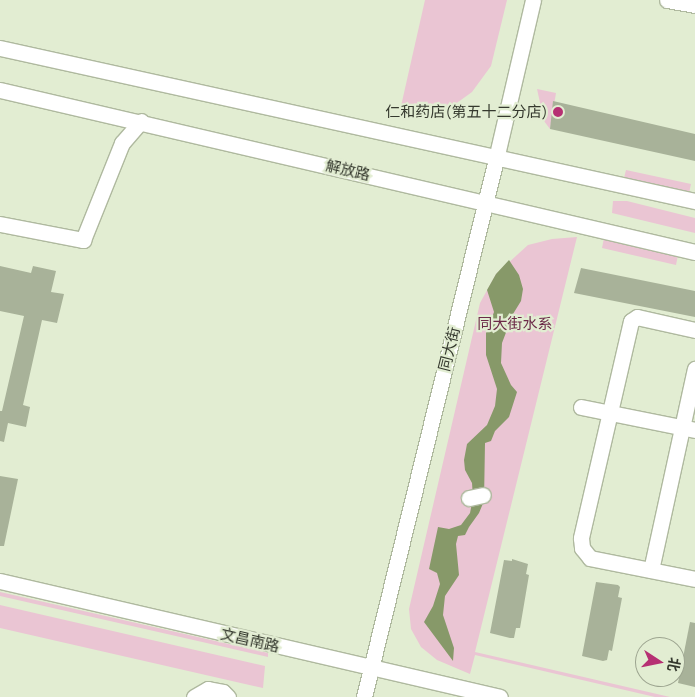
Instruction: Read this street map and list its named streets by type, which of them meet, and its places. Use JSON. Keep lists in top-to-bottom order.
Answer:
{
  "streets": {
    "street": ["解放路", "同大街", "文昌南路"]
  },
  "crossings": [
    ["解放路", "同大街"],
    ["同大街", "文昌南路"]
  ],
  "parks": ["同大街水系"],
  "places": ["仁和药店(第五十二分店)"],
  "north": "right"
}
